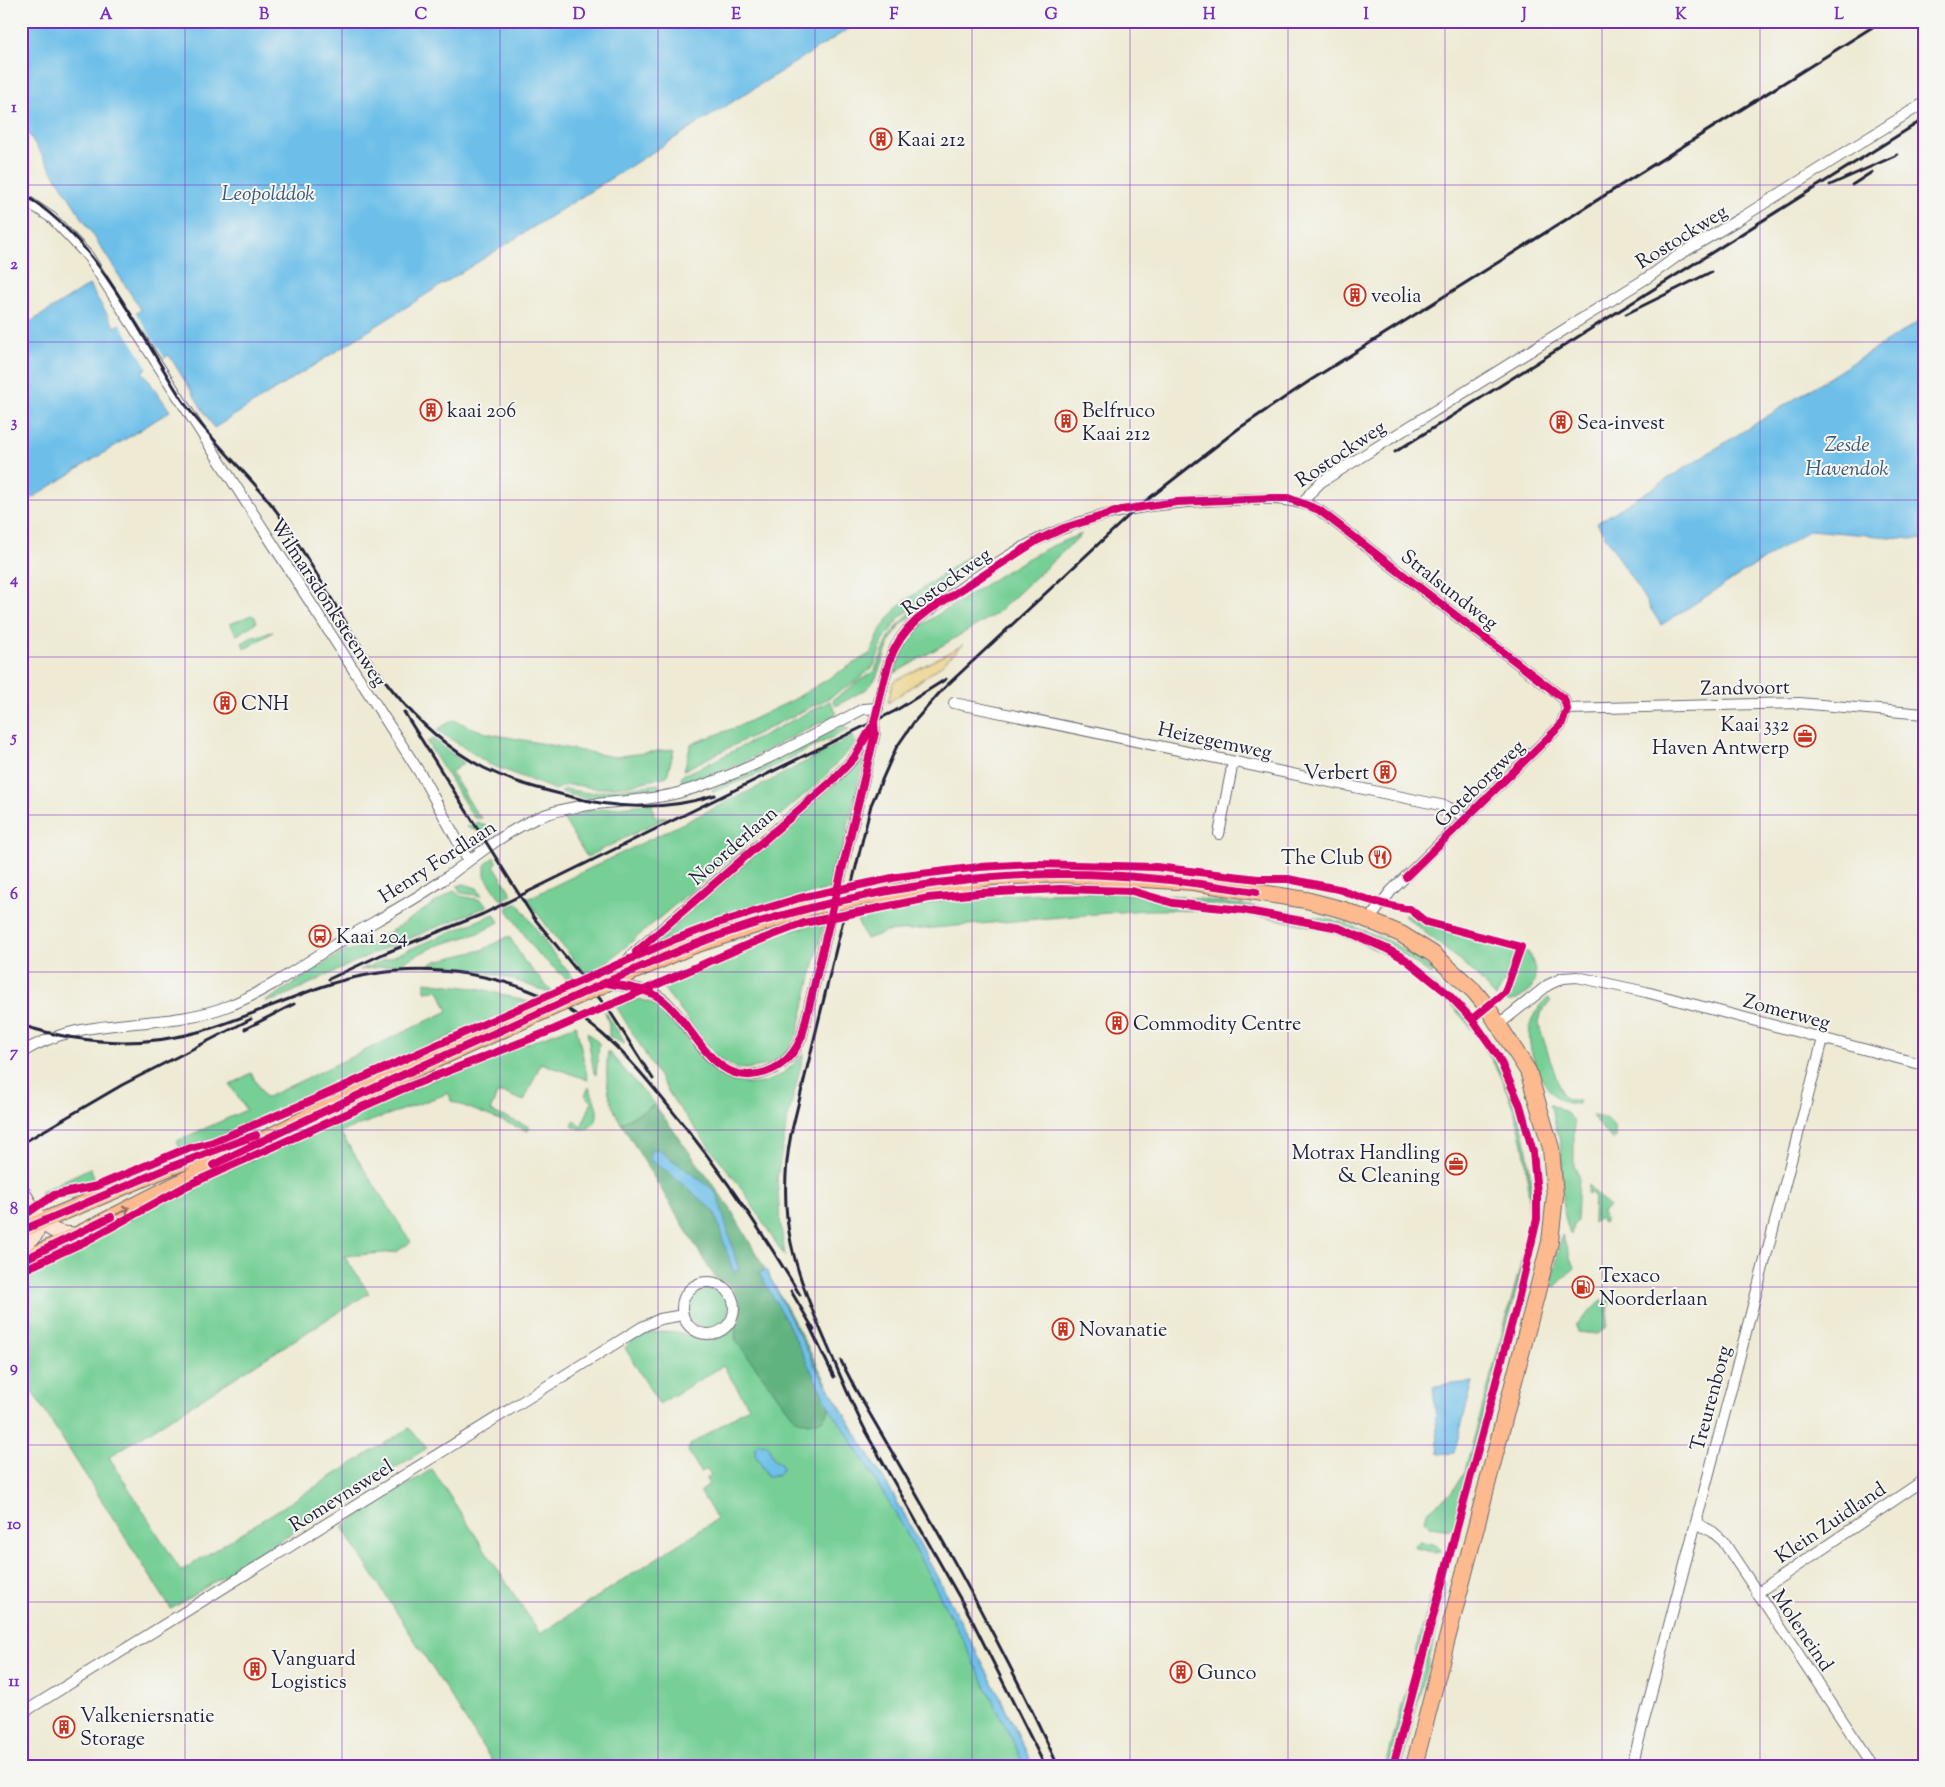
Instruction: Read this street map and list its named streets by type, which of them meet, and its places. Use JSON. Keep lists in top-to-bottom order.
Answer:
{
  "streets": {
    "main road": ["Noorderlaan"],
    "street": [
      "Rostockweg",
      "Stralsundweg",
      "Wilmarsdonksteenweg",
      "Zandvoort",
      "Heizegemweg",
      "Goteborgweg",
      "Henry Fordlaan",
      "Zomerweg",
      "Treurenborg",
      "Romeynsweel",
      "Klein Zuidland",
      "Moleneind"
    ]
  },
  "crossings": [
    ["Rostockweg", "Stralsundweg"],
    ["Rostockweg", "Noorderlaan"],
    ["Rostockweg", "Henry Fordlaan"],
    ["Stralsundweg", "Zandvoort"],
    ["Stralsundweg", "Goteborgweg"],
    ["Wilmarsdonksteenweg", "Henry Fordlaan"],
    ["Zandvoort", "Goteborgweg"],
    ["Heizegemweg", "Goteborgweg"],
    ["Goteborgweg", "Noorderlaan"],
    ["Noorderlaan", "Zomerweg"],
    ["Zomerweg", "Treurenborg"],
    ["Treurenborg", "Moleneind"],
    ["Klein Zuidland", "Moleneind"]
  ],
  "water": ["Leopolddok", "Zesde Havendok"],
  "places": {
    "building": [
      "Kaai 212",
      "veolia",
      "kaai 206",
      "Belfruco Kaai 212",
      "Sea-invest",
      "CNH",
      "Verbert",
      "Commodity Centre",
      "Novanatie",
      "Vanguard Logistics",
      "Gunco",
      "Valkeniersnatie Storage"
    ],
    "office": ["Kaai 332 Haven Antwerp", "Motrax Handling & Cleaning"],
    "restaurant": ["The Club"],
    "bus stop": ["Kaai 204"],
    "fuel station": ["Texaco Noorderlaan"]
  },
  "grid": {
    "columns": [
      "A",
      "B",
      "C",
      "D",
      "E",
      "F",
      "G",
      "H",
      "I",
      "J",
      "K",
      "L"
    ],
    "rows": [
      "1",
      "2",
      "3",
      "4",
      "5",
      "6",
      "7",
      "8",
      "9",
      "10",
      "11"
    ]
  }
}
